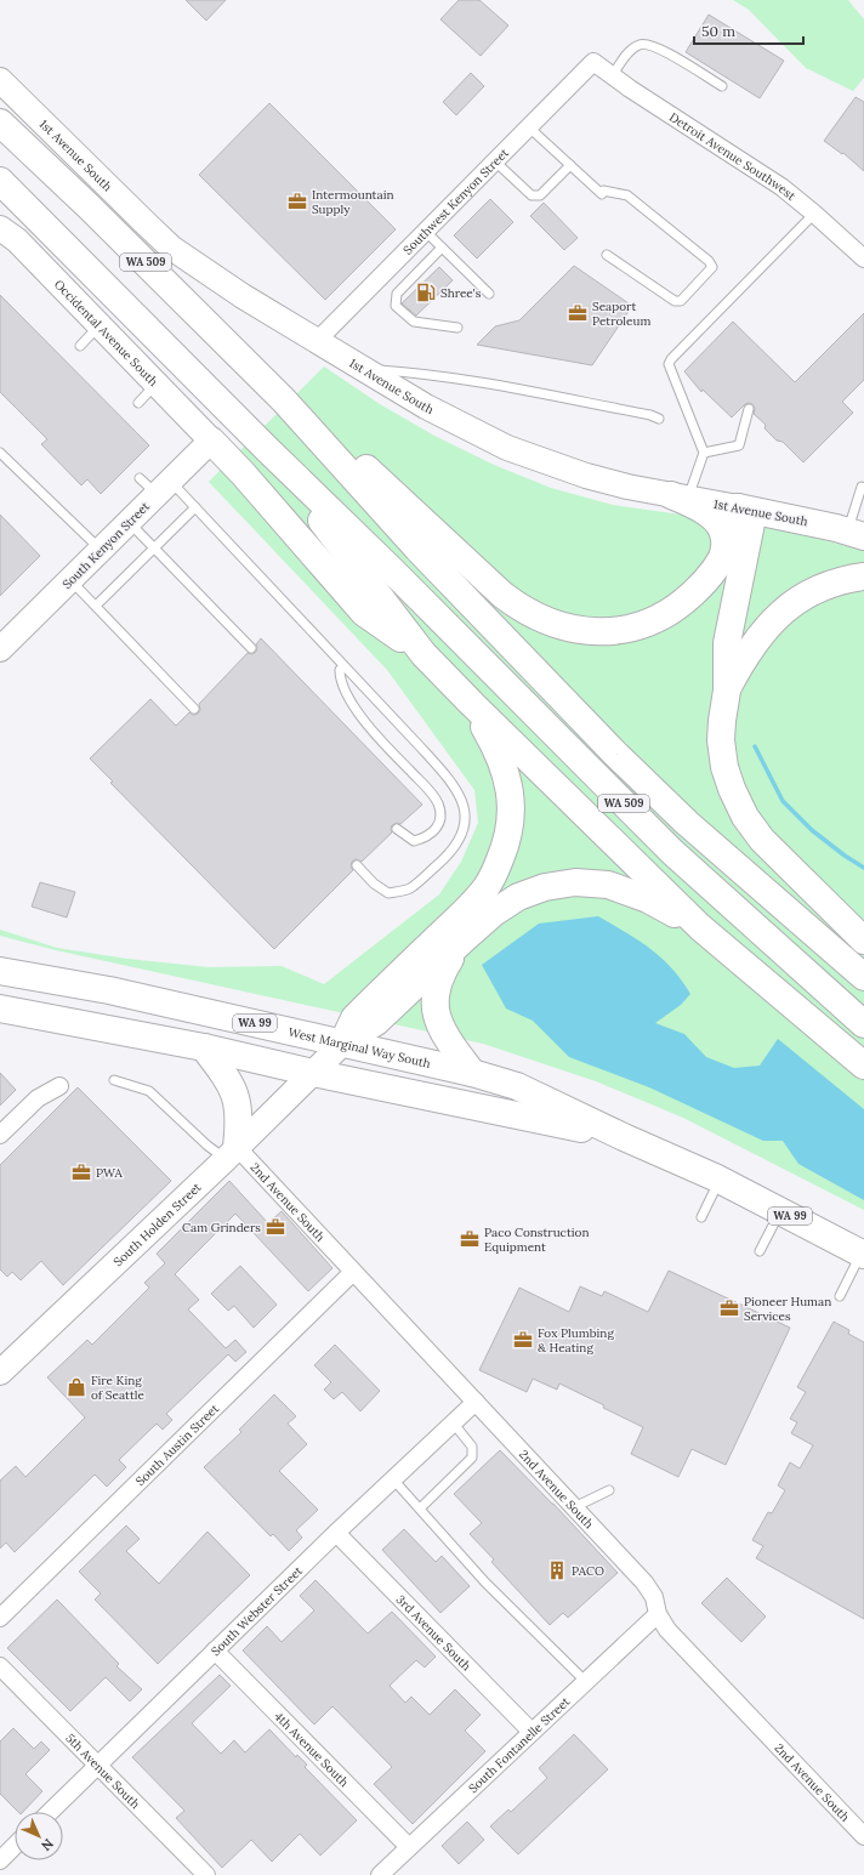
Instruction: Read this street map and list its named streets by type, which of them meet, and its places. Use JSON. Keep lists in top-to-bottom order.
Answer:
{
  "streets": {
    "main road": [
      "1st Avenue South",
      "WA 509",
      "WA 99",
      "West Marginal Way South"
    ],
    "street": [
      "Detroit Avenue Southwest",
      "Southwest Kenyon Street",
      "Occidental Avenue South",
      "South Kenyon Street",
      "2nd Avenue South",
      "South Holden Street",
      "South Austin Street",
      "South Webster Street",
      "3rd Avenue South",
      "South Fontanelle Street",
      "4th Avenue South",
      "5th Avenue South"
    ]
  },
  "crossings": [
    ["1st Avenue South", "Southwest Kenyon Street"],
    ["Detroit Avenue Southwest", "Southwest Kenyon Street"],
    ["Occidental Avenue South", "South Kenyon Street"],
    ["West Marginal Way South", "South Holden Street"],
    ["2nd Avenue South", "South Holden Street"],
    ["2nd Avenue South", "South Austin Street"],
    ["2nd Avenue South", "South Webster Street"],
    ["2nd Avenue South", "South Fontanelle Street"],
    ["South Webster Street", "3rd Avenue South"],
    ["South Webster Street", "4th Avenue South"],
    ["South Webster Street", "5th Avenue South"],
    ["3rd Avenue South", "South Fontanelle Street"],
    ["South Fontanelle Street", "4th Avenue South"]
  ],
  "places": {
    "office": [
      "Intermountain Supply",
      "Seaport Petroleum",
      "PWA",
      "Cam Grinders",
      "Paco Construction Equipment",
      "Pioneer Human Services",
      "Fox Plumbing & Heating"
    ],
    "fuel station": ["Shree's"],
    "shop": ["Fire King of Seattle"],
    "building": ["PACO"]
  },
  "scale_bar": "50 m",
  "north": "bottom right"
}
